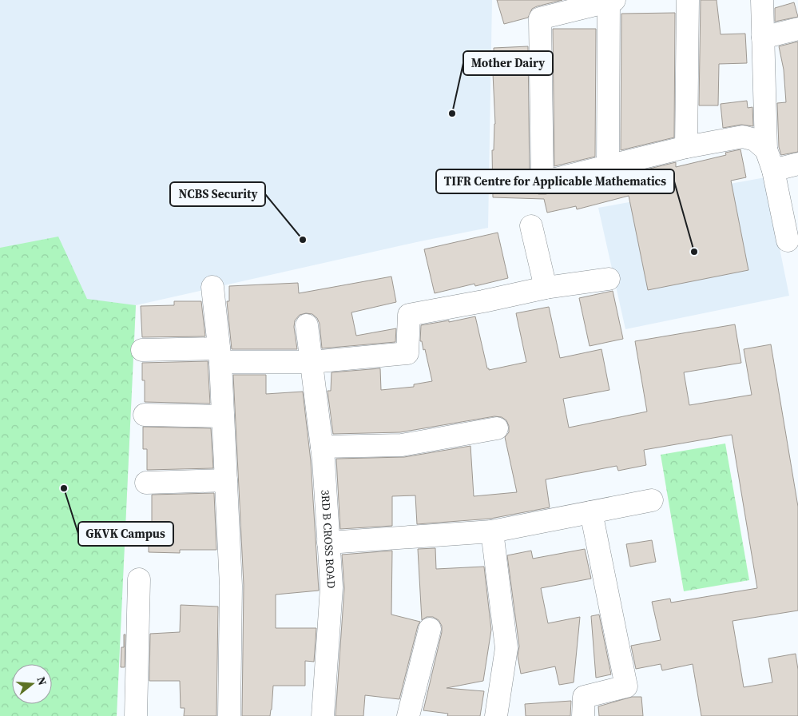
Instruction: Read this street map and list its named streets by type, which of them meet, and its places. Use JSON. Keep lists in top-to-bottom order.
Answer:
{
  "streets": {
    "street": ["3RD B CROSS ROAD"]
  },
  "places": [
    "Mother Dairy",
    "NCBS Security",
    "TIFR Centre for Applicable Mathematics",
    "GKVK Campus"
  ],
  "north": "right"
}
